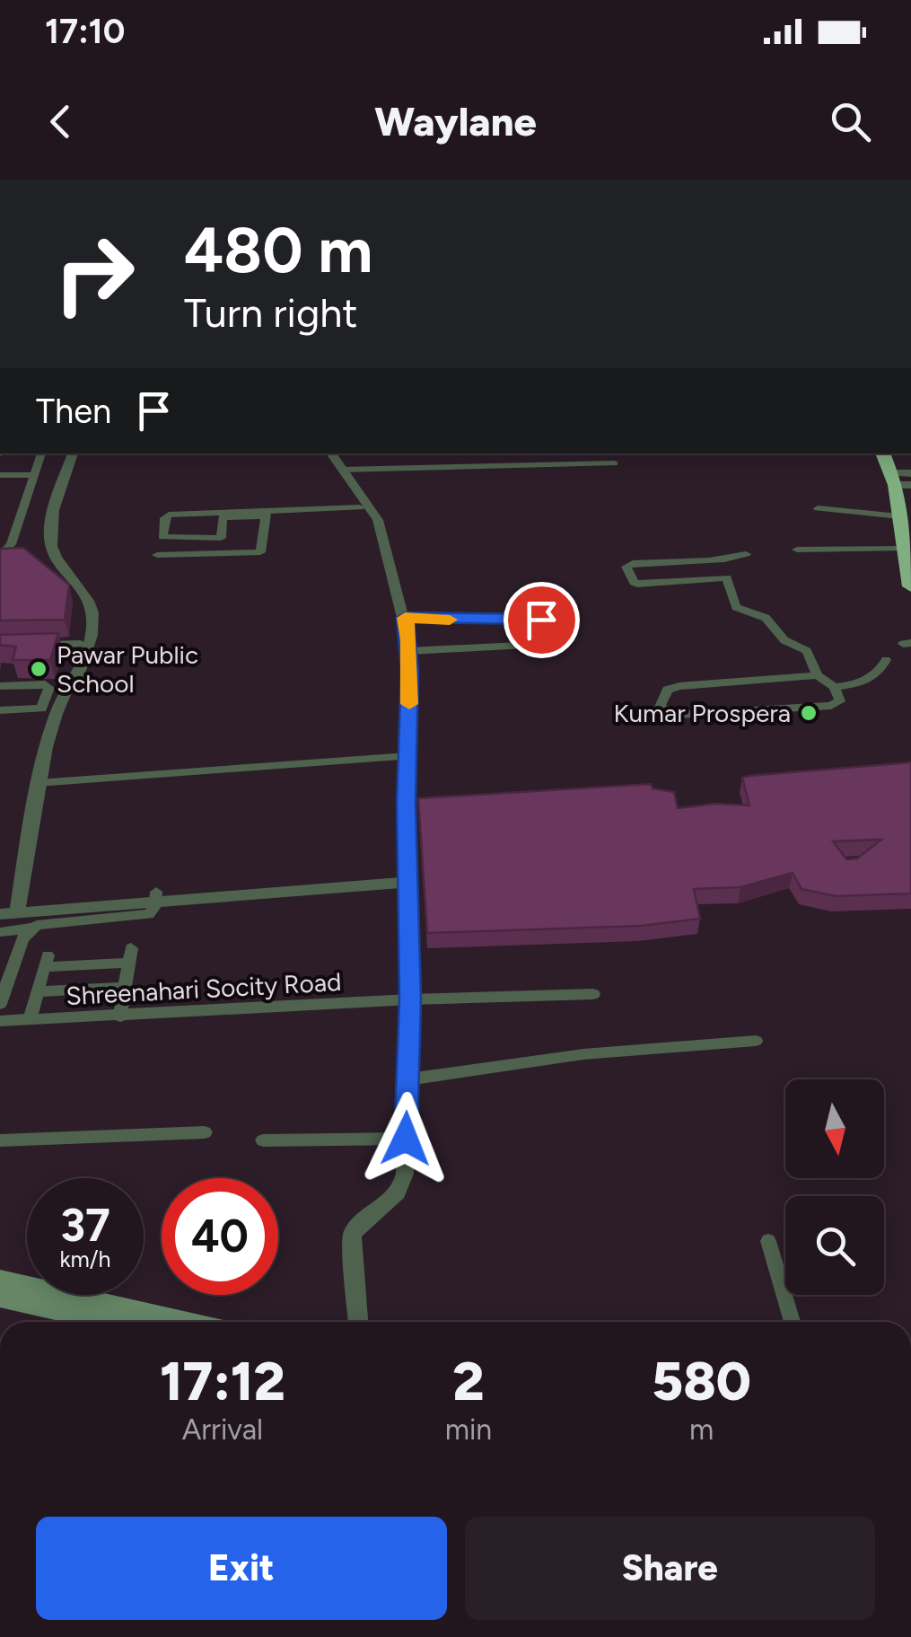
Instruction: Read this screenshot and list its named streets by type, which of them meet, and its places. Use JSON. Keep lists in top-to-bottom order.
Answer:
{
  "streets": {
    "street": ["Shreenahari Socity Road"]
  },
  "places": ["Pawar Public School", "Kumar Prospera"],
  "north": "bottom",
  "page": {
    "status": "17:10",
    "header": "Waylane",
    "turn": ["480 m", "Turn right"],
    "then": "Then",
    "speed": "37 km/h",
    "limit": "40",
    "eta": [
      "17:12",
      "Arrival",
      "2",
      "min",
      "580",
      "m"
    ],
    "buttons": ["Exit", "Share"]
  }
}
